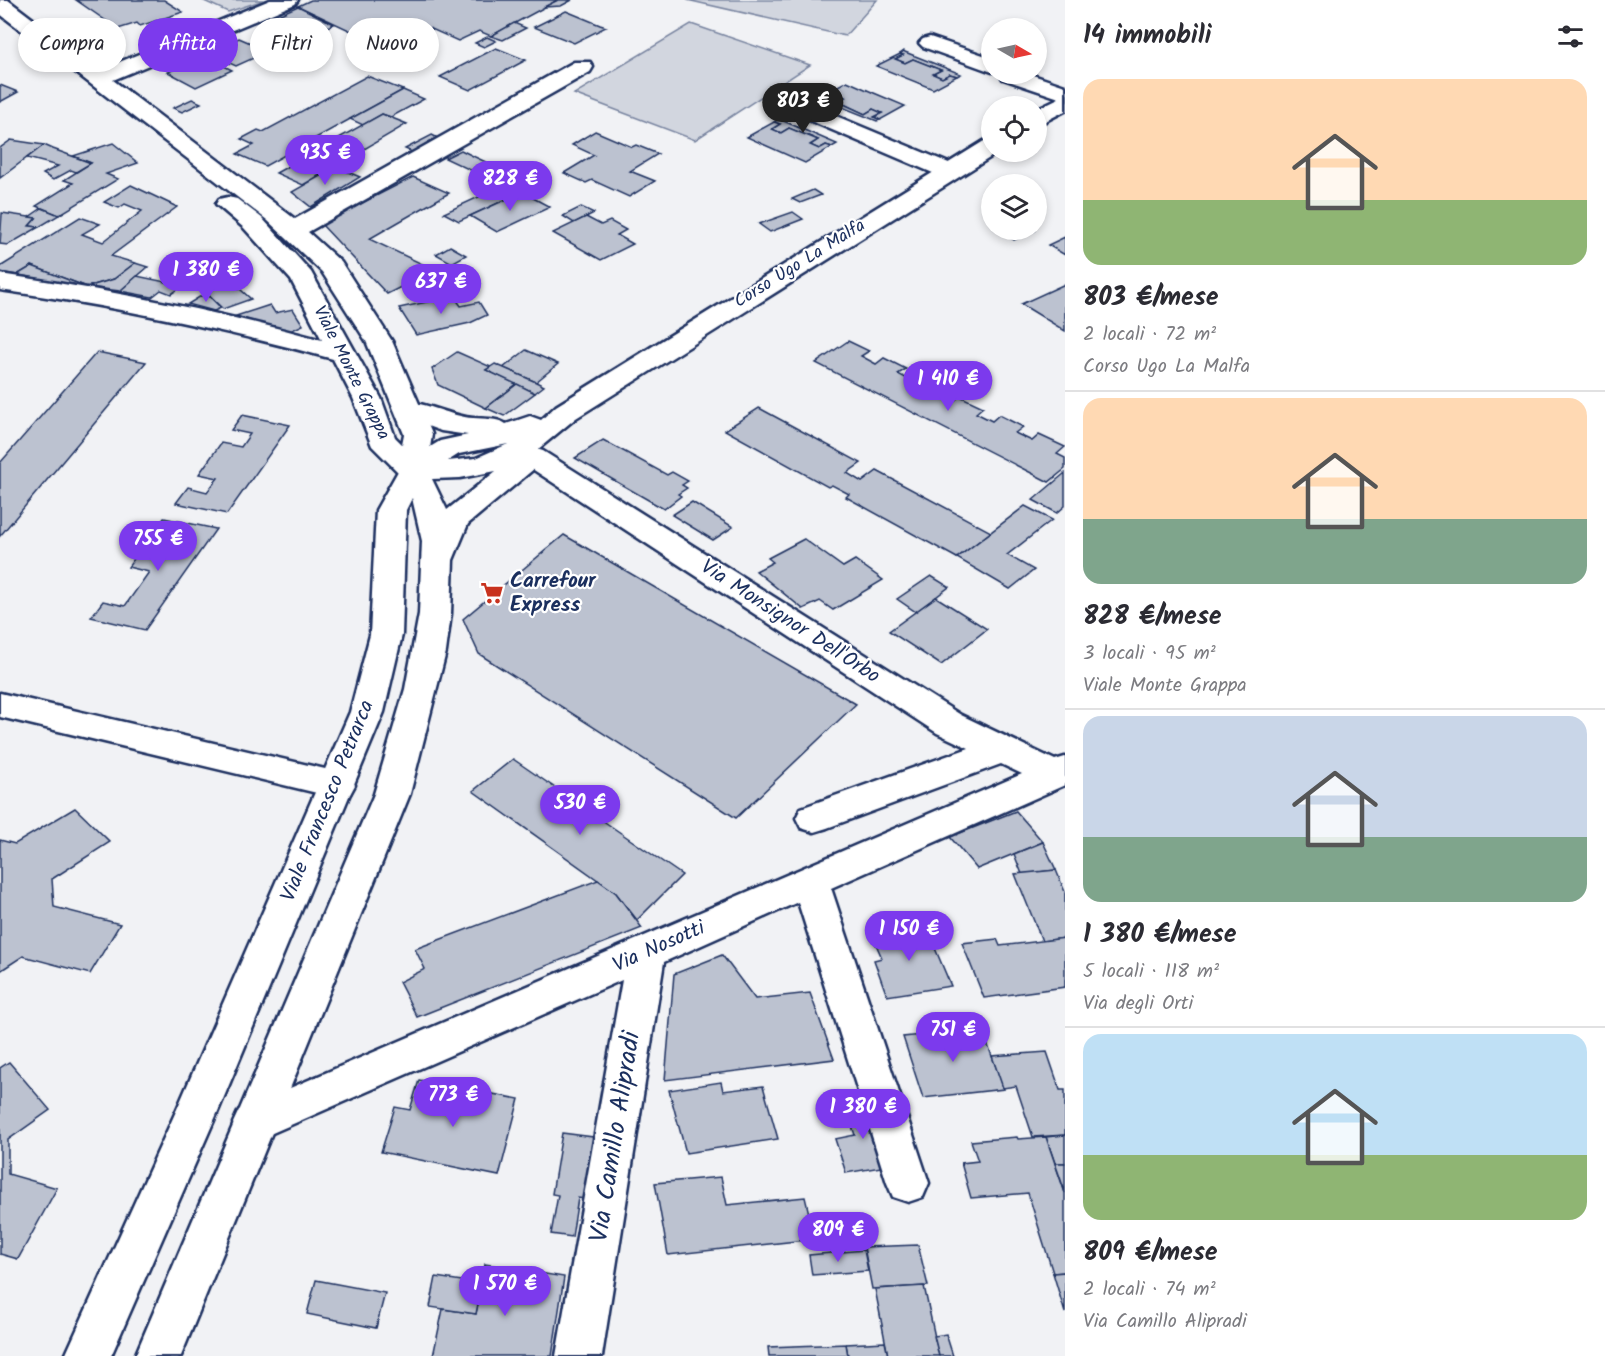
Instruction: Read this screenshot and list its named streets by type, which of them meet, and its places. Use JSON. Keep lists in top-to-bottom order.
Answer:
{
  "streets": {
    "street": [
      "Corso Ugo La Malfa",
      "Viale Monte Grappa",
      "Via Monsignor Dell'Orbo",
      "Viale Francesco Petrarca",
      "Via Nosotti",
      "Via Camillo Alipradi"
    ]
  },
  "crossings": [
    ["Corso Ugo La Malfa", "Viale Monte Grappa"],
    ["Corso Ugo La Malfa", "Via Monsignor Dell'Orbo"],
    ["Corso Ugo La Malfa", "Viale Francesco Petrarca"],
    ["Viale Monte Grappa", "Viale Francesco Petrarca"],
    ["Via Monsignor Dell'Orbo", "Via Nosotti"],
    ["Via Nosotti", "Via Camillo Alipradi"]
  ],
  "places": {
    "supermarket": ["Carrefour Express"]
  },
  "north": "right",
  "page": {
    "heading": "14 immobili",
    "chip": [
      "Compra",
      "Affitta",
      "Filtri",
      "Nuovo"
    ],
    "list": [
      {
        "name": "803 €/mese",
        "note": "2 locali · 72 m² · Corso Ugo La Malfa"
      },
      {
        "name": "828 €/mese",
        "note": "3 locali · 95 m² · Viale Monte Grappa"
      },
      {
        "name": "1 380 €/mese",
        "note": "5 locali · 118 m² · Via degli Orti"
      },
      {
        "name": "809 €/mese",
        "note": "2 locali · 74 m² · Via Camillo Alipradi"
      }
    ],
    "price": [
      "803 €",
      "935 €",
      "828 €",
      "1 380 €",
      "637 €",
      "1 410 €",
      "755 €",
      "530 €",
      "1 150 €",
      "751 €",
      "773 €",
      "1 380 €",
      "809 €",
      "1 570 €"
    ]
  }
}
